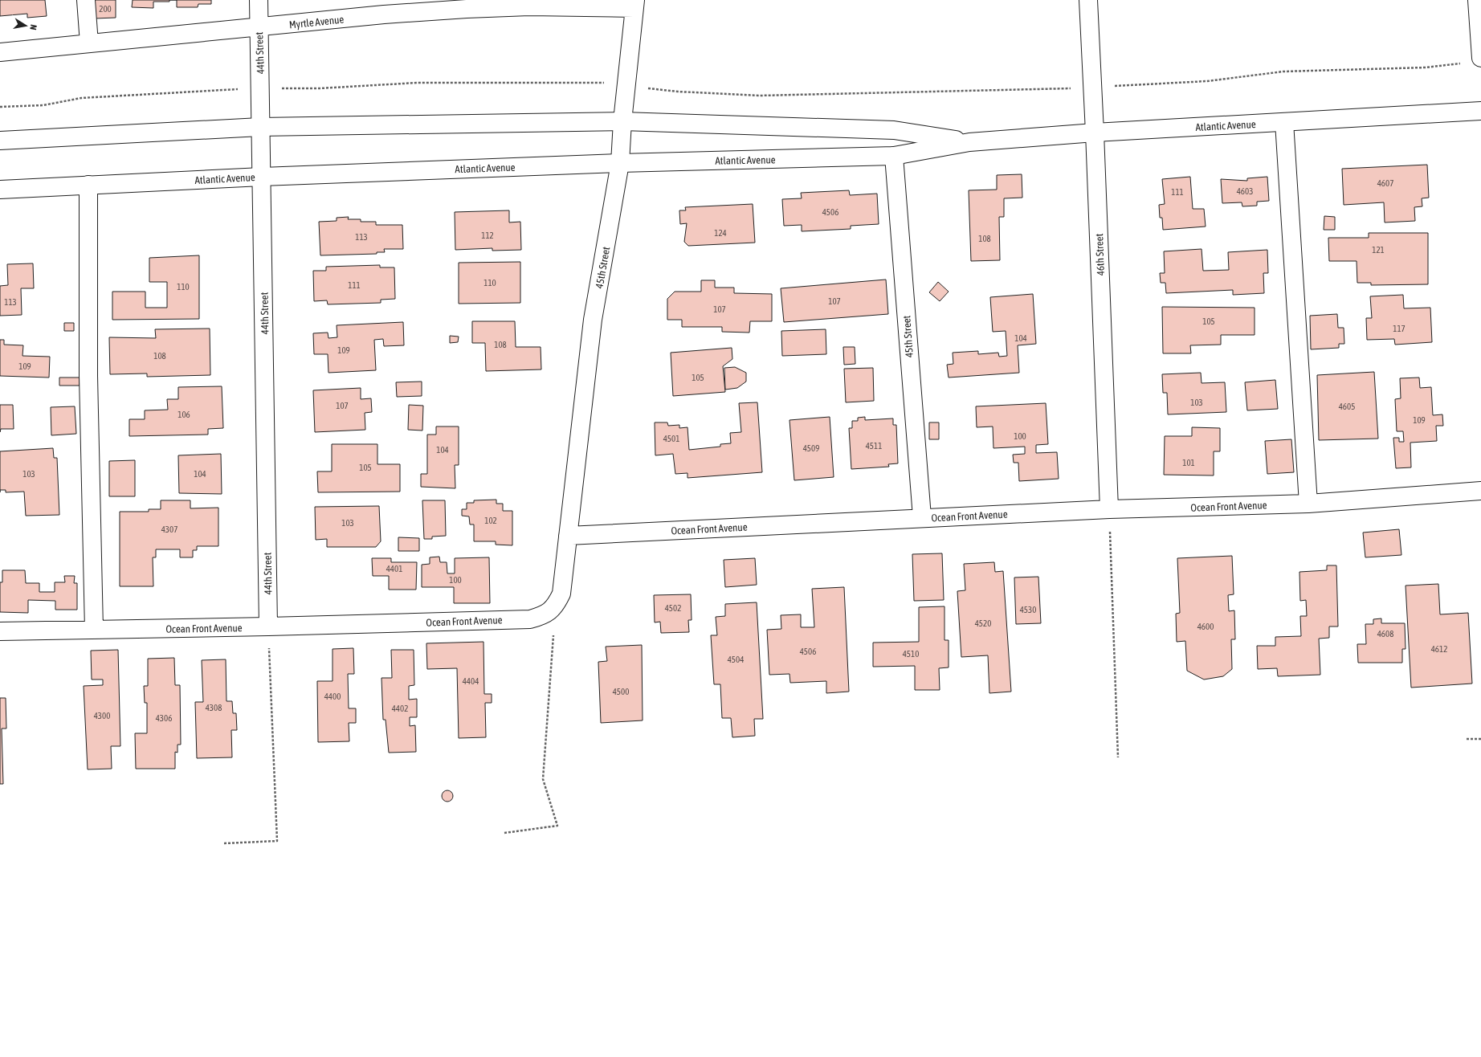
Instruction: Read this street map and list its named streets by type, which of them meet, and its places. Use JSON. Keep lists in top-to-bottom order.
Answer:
{
  "streets": {
    "main road": [
      "Myrtle Avenue",
      "44th Street",
      "Atlantic Avenue",
      "46th Street",
      "45th Street",
      "Ocean Front Avenue"
    ]
  },
  "crossings": [
    ["Myrtle Avenue", "44th Street"],
    ["Myrtle Avenue", "45th Street"],
    ["44th Street", "Atlantic Avenue"],
    ["44th Street", "Ocean Front Avenue"],
    ["Atlantic Avenue", "46th Street"],
    ["Atlantic Avenue", "45th Street"],
    ["46th Street", "Ocean Front Avenue"],
    ["45th Street", "Ocean Front Avenue"]
  ],
  "house_numbers": [
    "200",
    "4607",
    "4603",
    "111",
    "4506",
    "124",
    "112",
    "113",
    "108",
    "121",
    "110",
    "111",
    "110",
    "107",
    "113",
    "107",
    "105",
    "117",
    "104",
    "108",
    "109",
    "108",
    "109",
    "105",
    "103",
    "107",
    "4605",
    "106",
    "109",
    "100",
    "4501",
    "4511",
    "4509",
    "104",
    "101",
    "105",
    "103",
    "104",
    "102",
    "103",
    "4307",
    "4401",
    "100",
    "4502",
    "4530",
    "4520",
    "4600",
    "4608",
    "4612",
    "4506",
    "4510",
    "4504",
    "4404",
    "4500",
    "4400",
    "4308",
    "4402",
    "4300",
    "4306"
  ],
  "north": "right"
}
